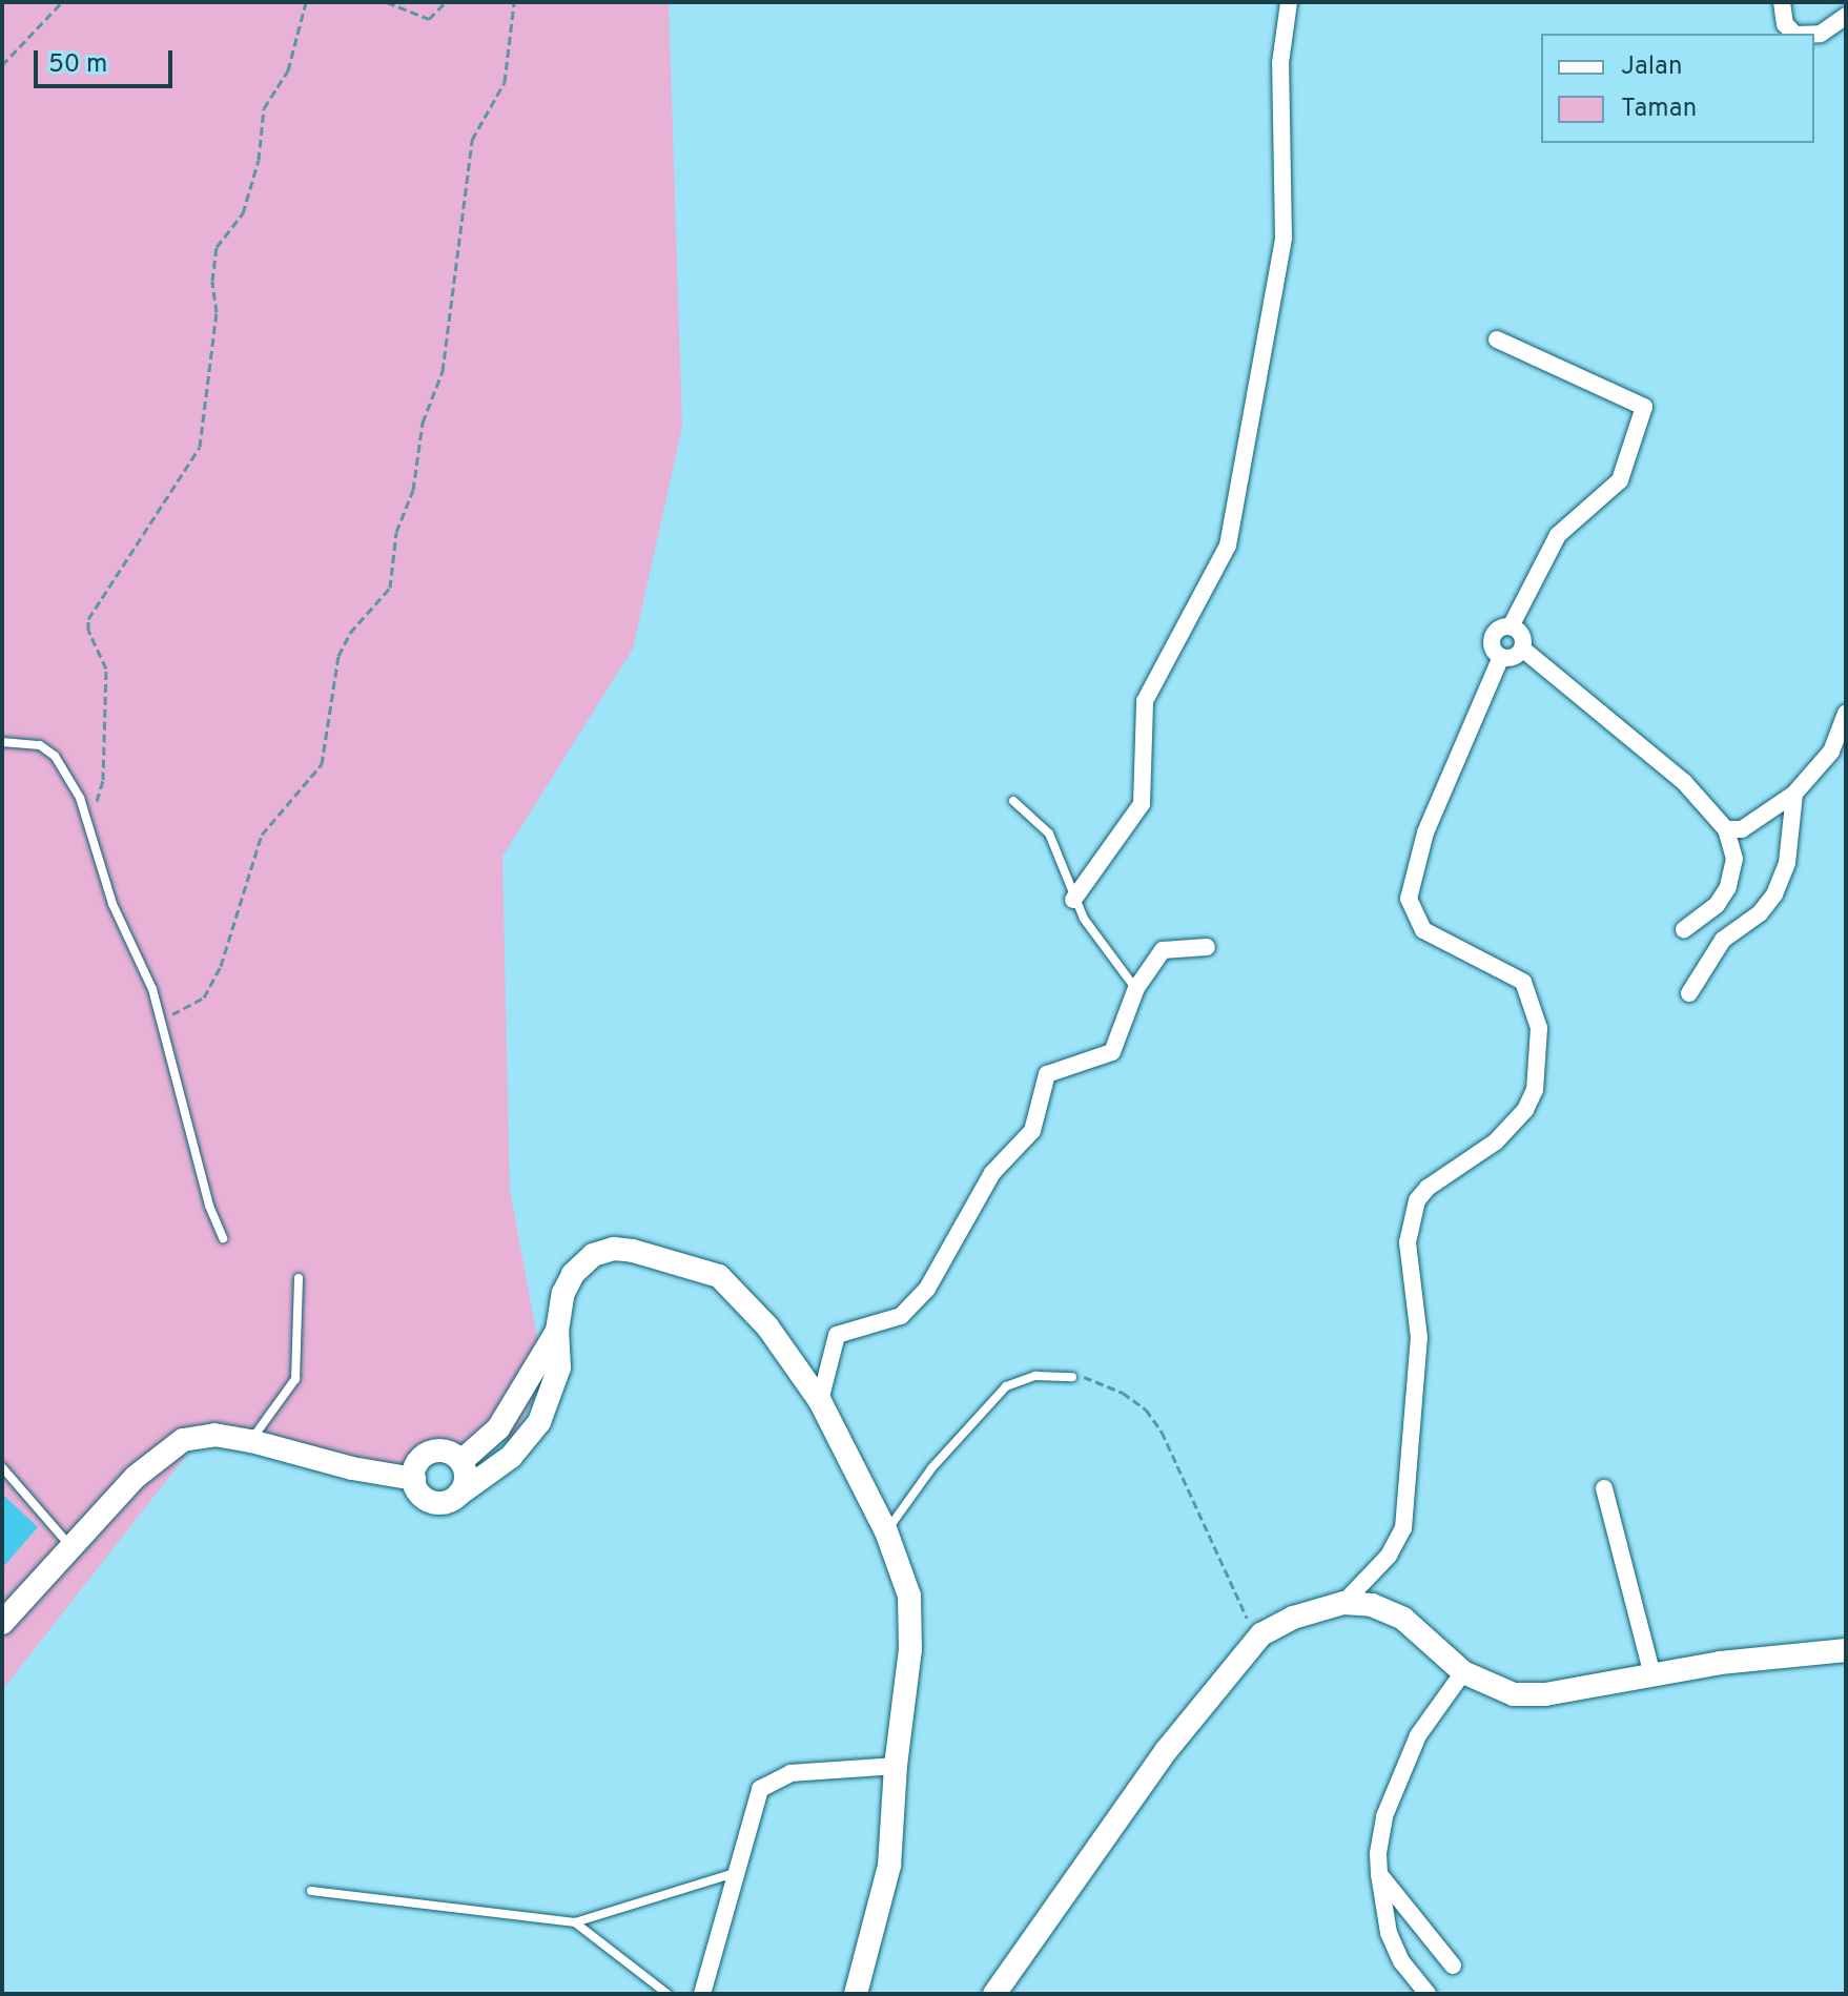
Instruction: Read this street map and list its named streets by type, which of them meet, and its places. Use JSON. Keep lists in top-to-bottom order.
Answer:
{
  "legend": ["Jalan", "Taman"],
  "scale_bar": "50 m"
}
